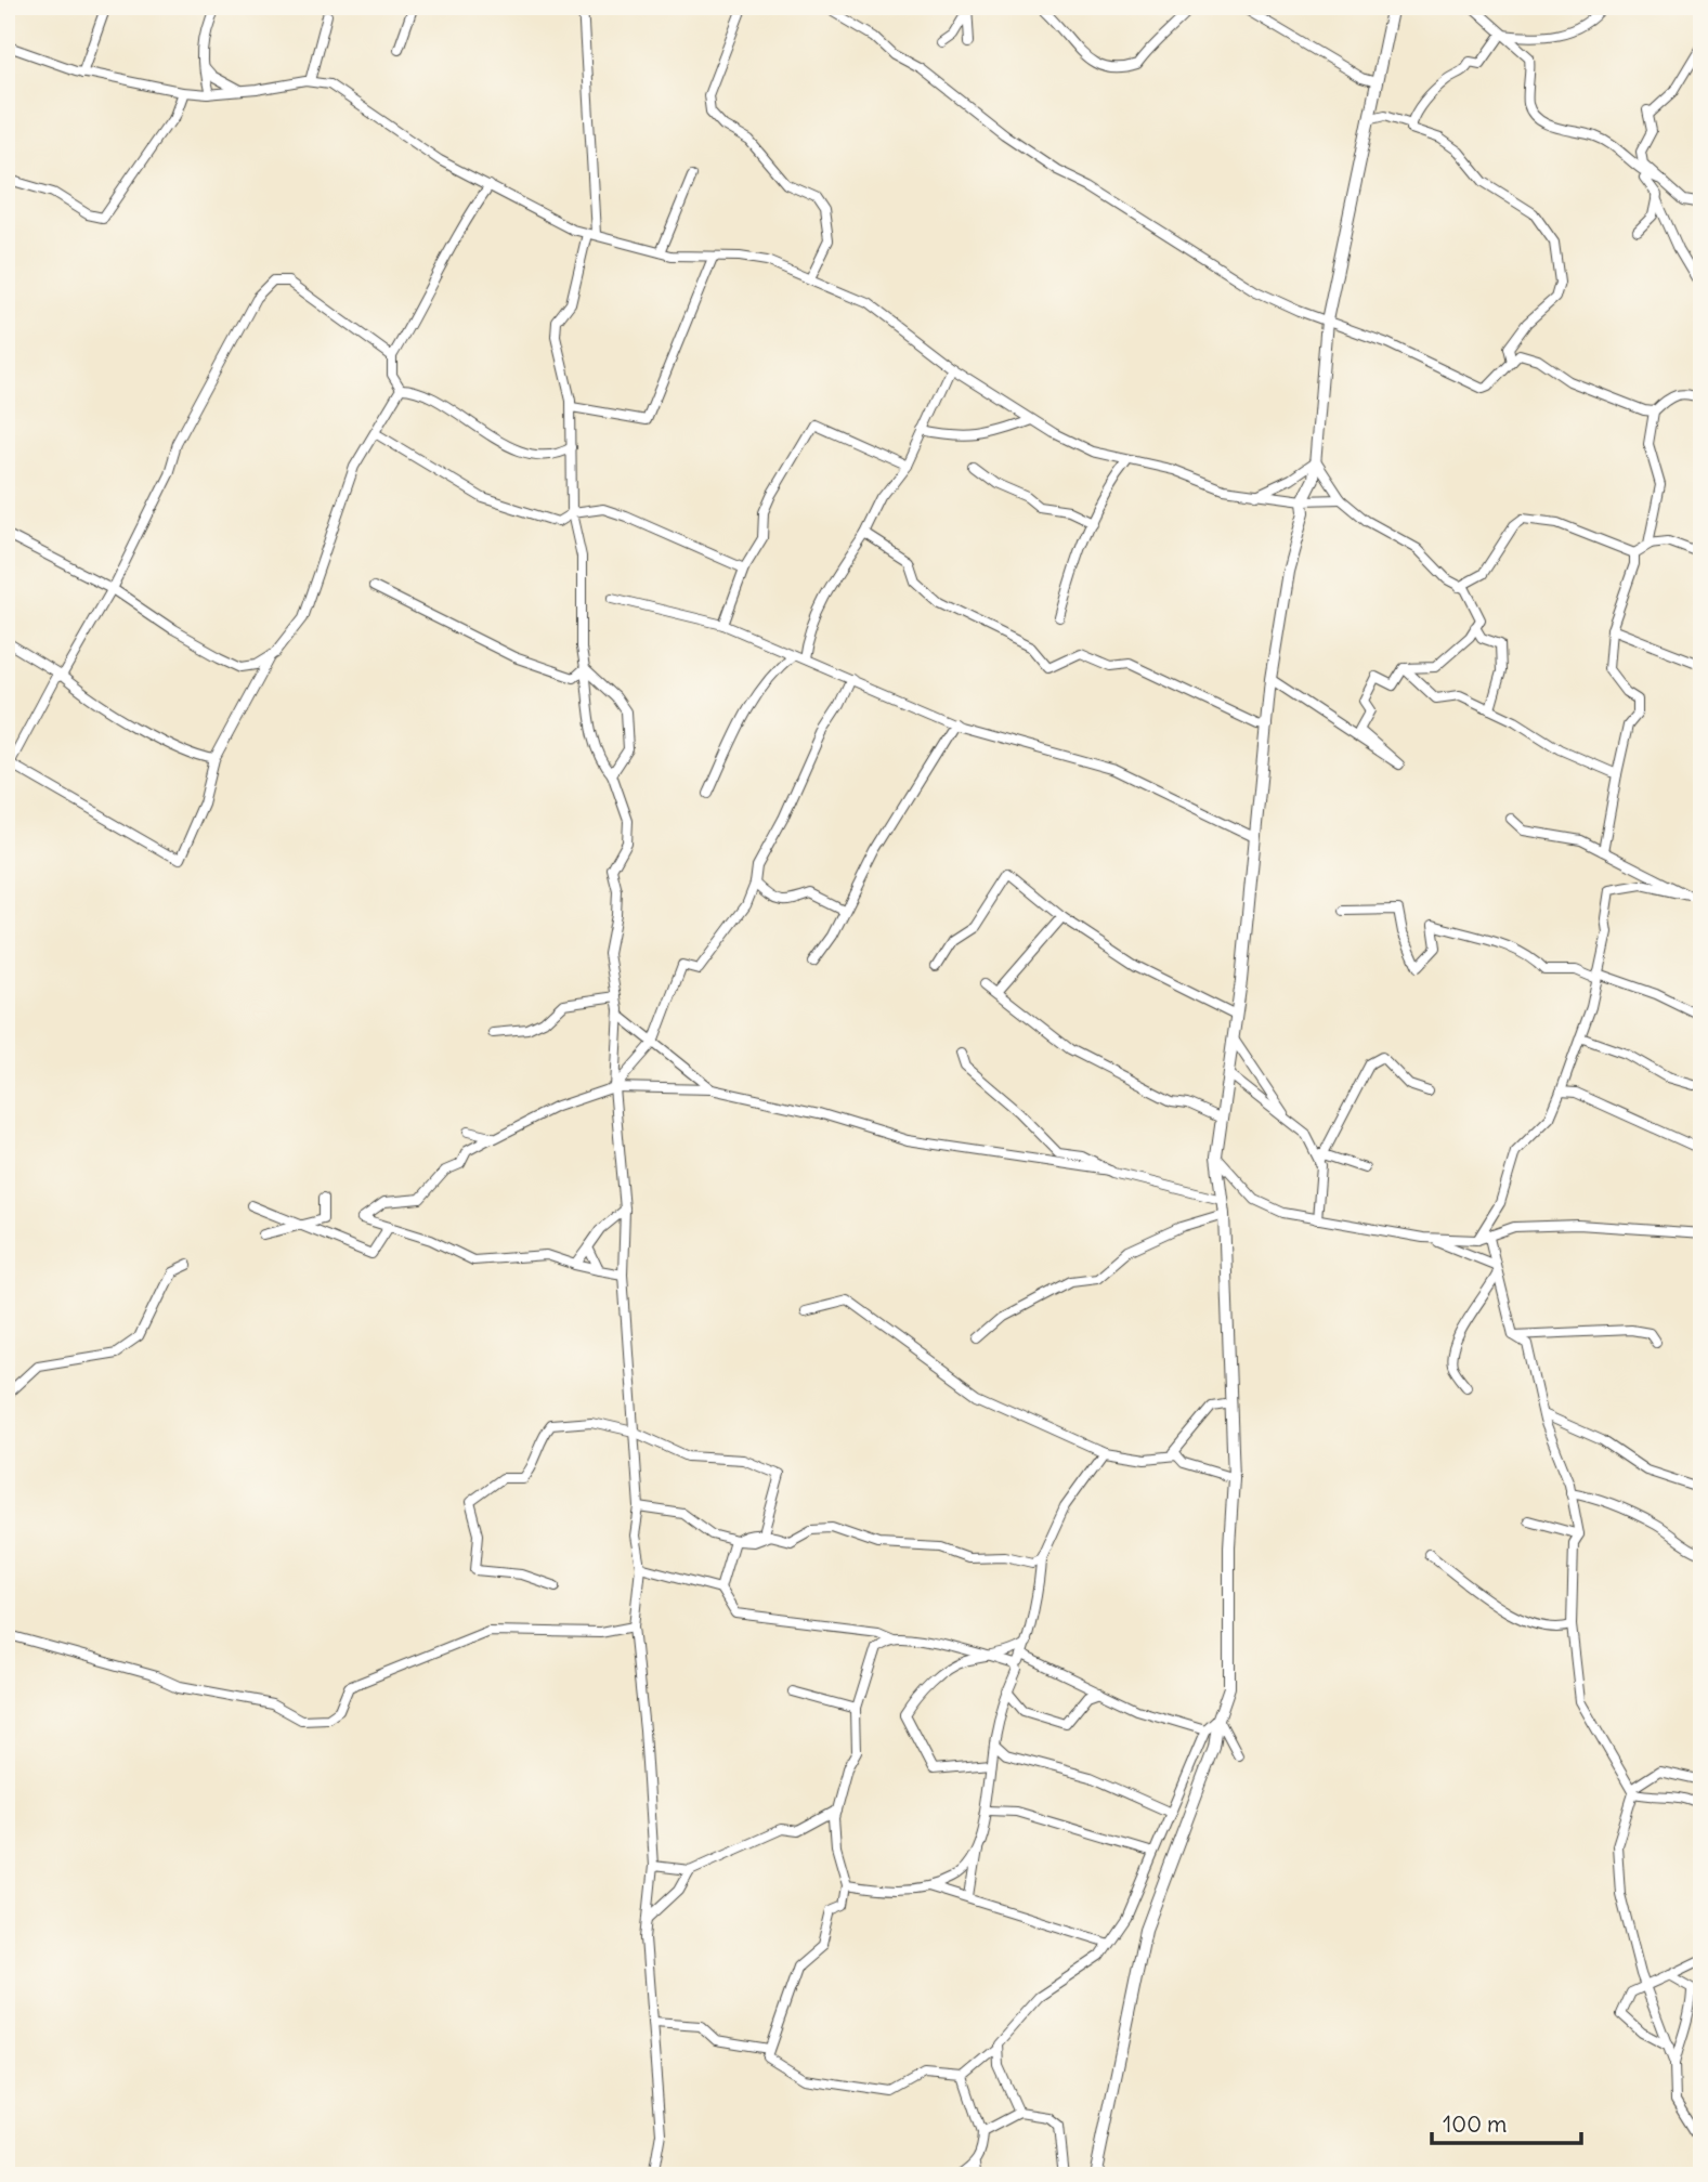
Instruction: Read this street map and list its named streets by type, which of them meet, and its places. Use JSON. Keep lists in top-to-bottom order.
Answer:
{
  "scale_bar": "100 m"
}
